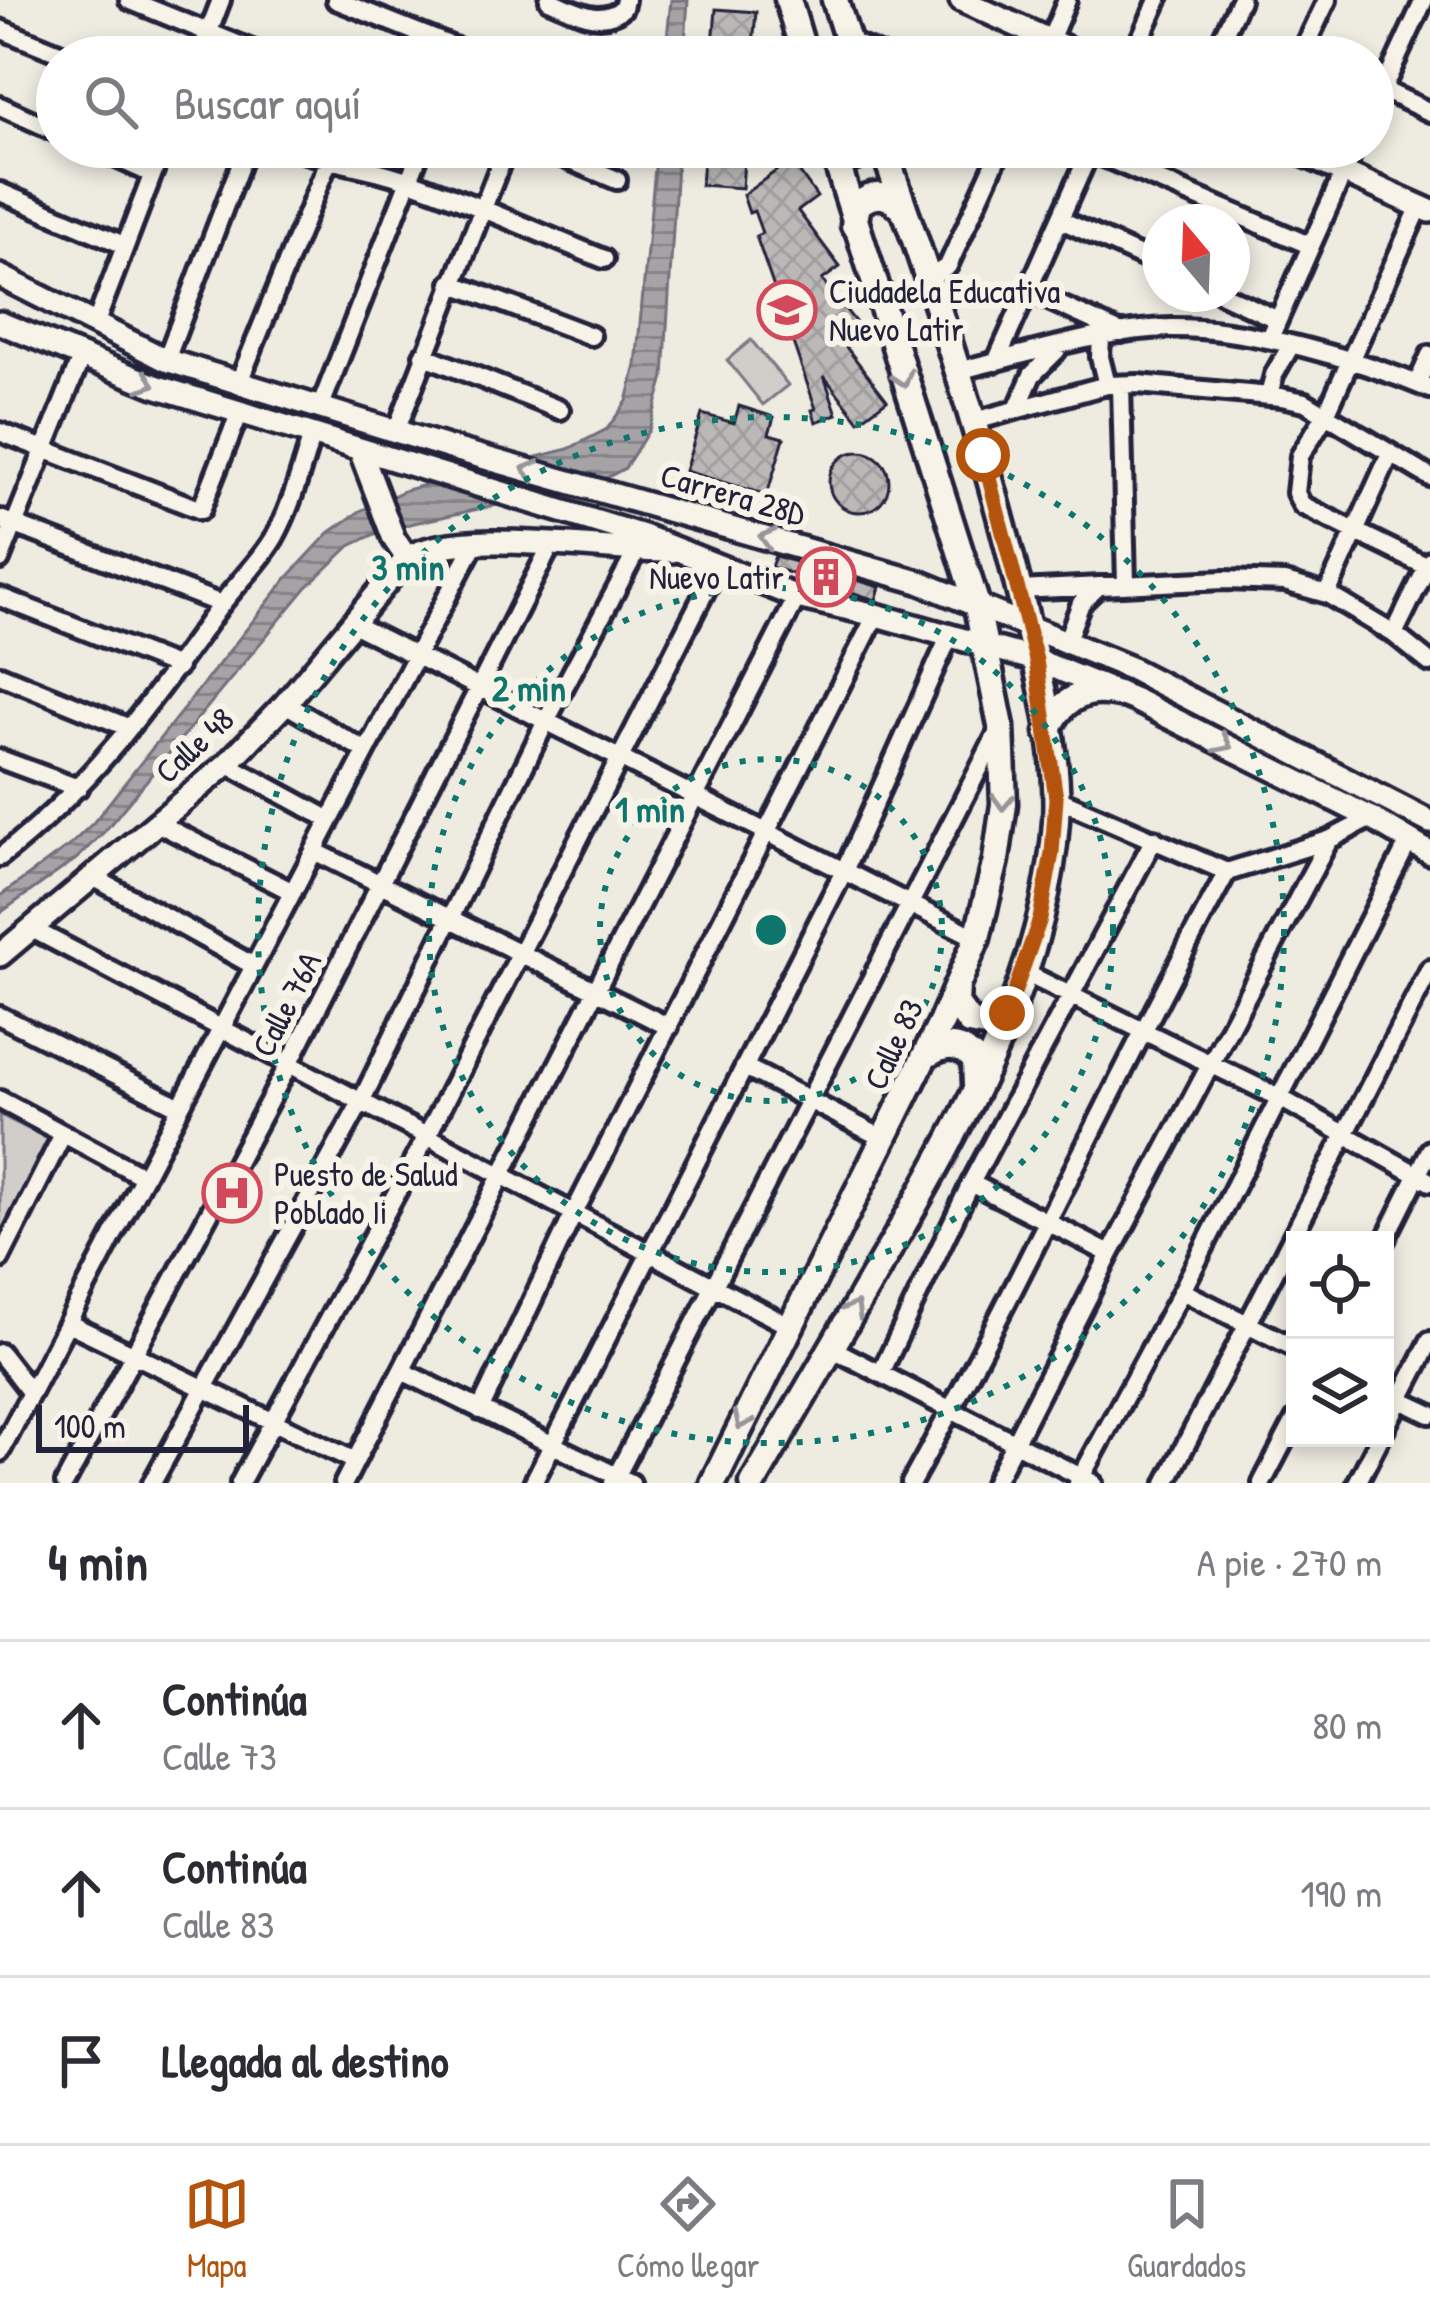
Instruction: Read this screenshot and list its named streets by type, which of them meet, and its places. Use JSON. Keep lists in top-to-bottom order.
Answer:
{
  "streets": {
    "main road": ["Calle 83"],
    "street": ["Carrera 28D", "Calle 48", "Calle 76A"]
  },
  "crossings": [
    ["Carrera 28D", "Calle 48"],
    ["Carrera 28D", "Calle 76A"],
    ["Carrera 28D", "Calle 83"]
  ],
  "places": {
    "school or university": ["Ciudadela Educativa Nuevo Latir"],
    "building": ["Nuevo Latir"],
    "hospital": ["Puesto de Salud Poblado Ii"]
  },
  "scale_bar": "100 m",
  "north": "top",
  "page": {
    "search": "Buscar aquí",
    "scale": "100 m",
    "heading": ["4 min", "A pie · 270 m"],
    "list": [
      ["Continúa", "Calle 73", "80 m"],
      ["Continúa", "Calle 83", "190 m"],
      "Llegada al destino"
    ],
    "nav": ["Mapa", "Cómo llegar", "Guardados"]
  },
  "rings": ["3 min", "2 min", "1 min"]
}
